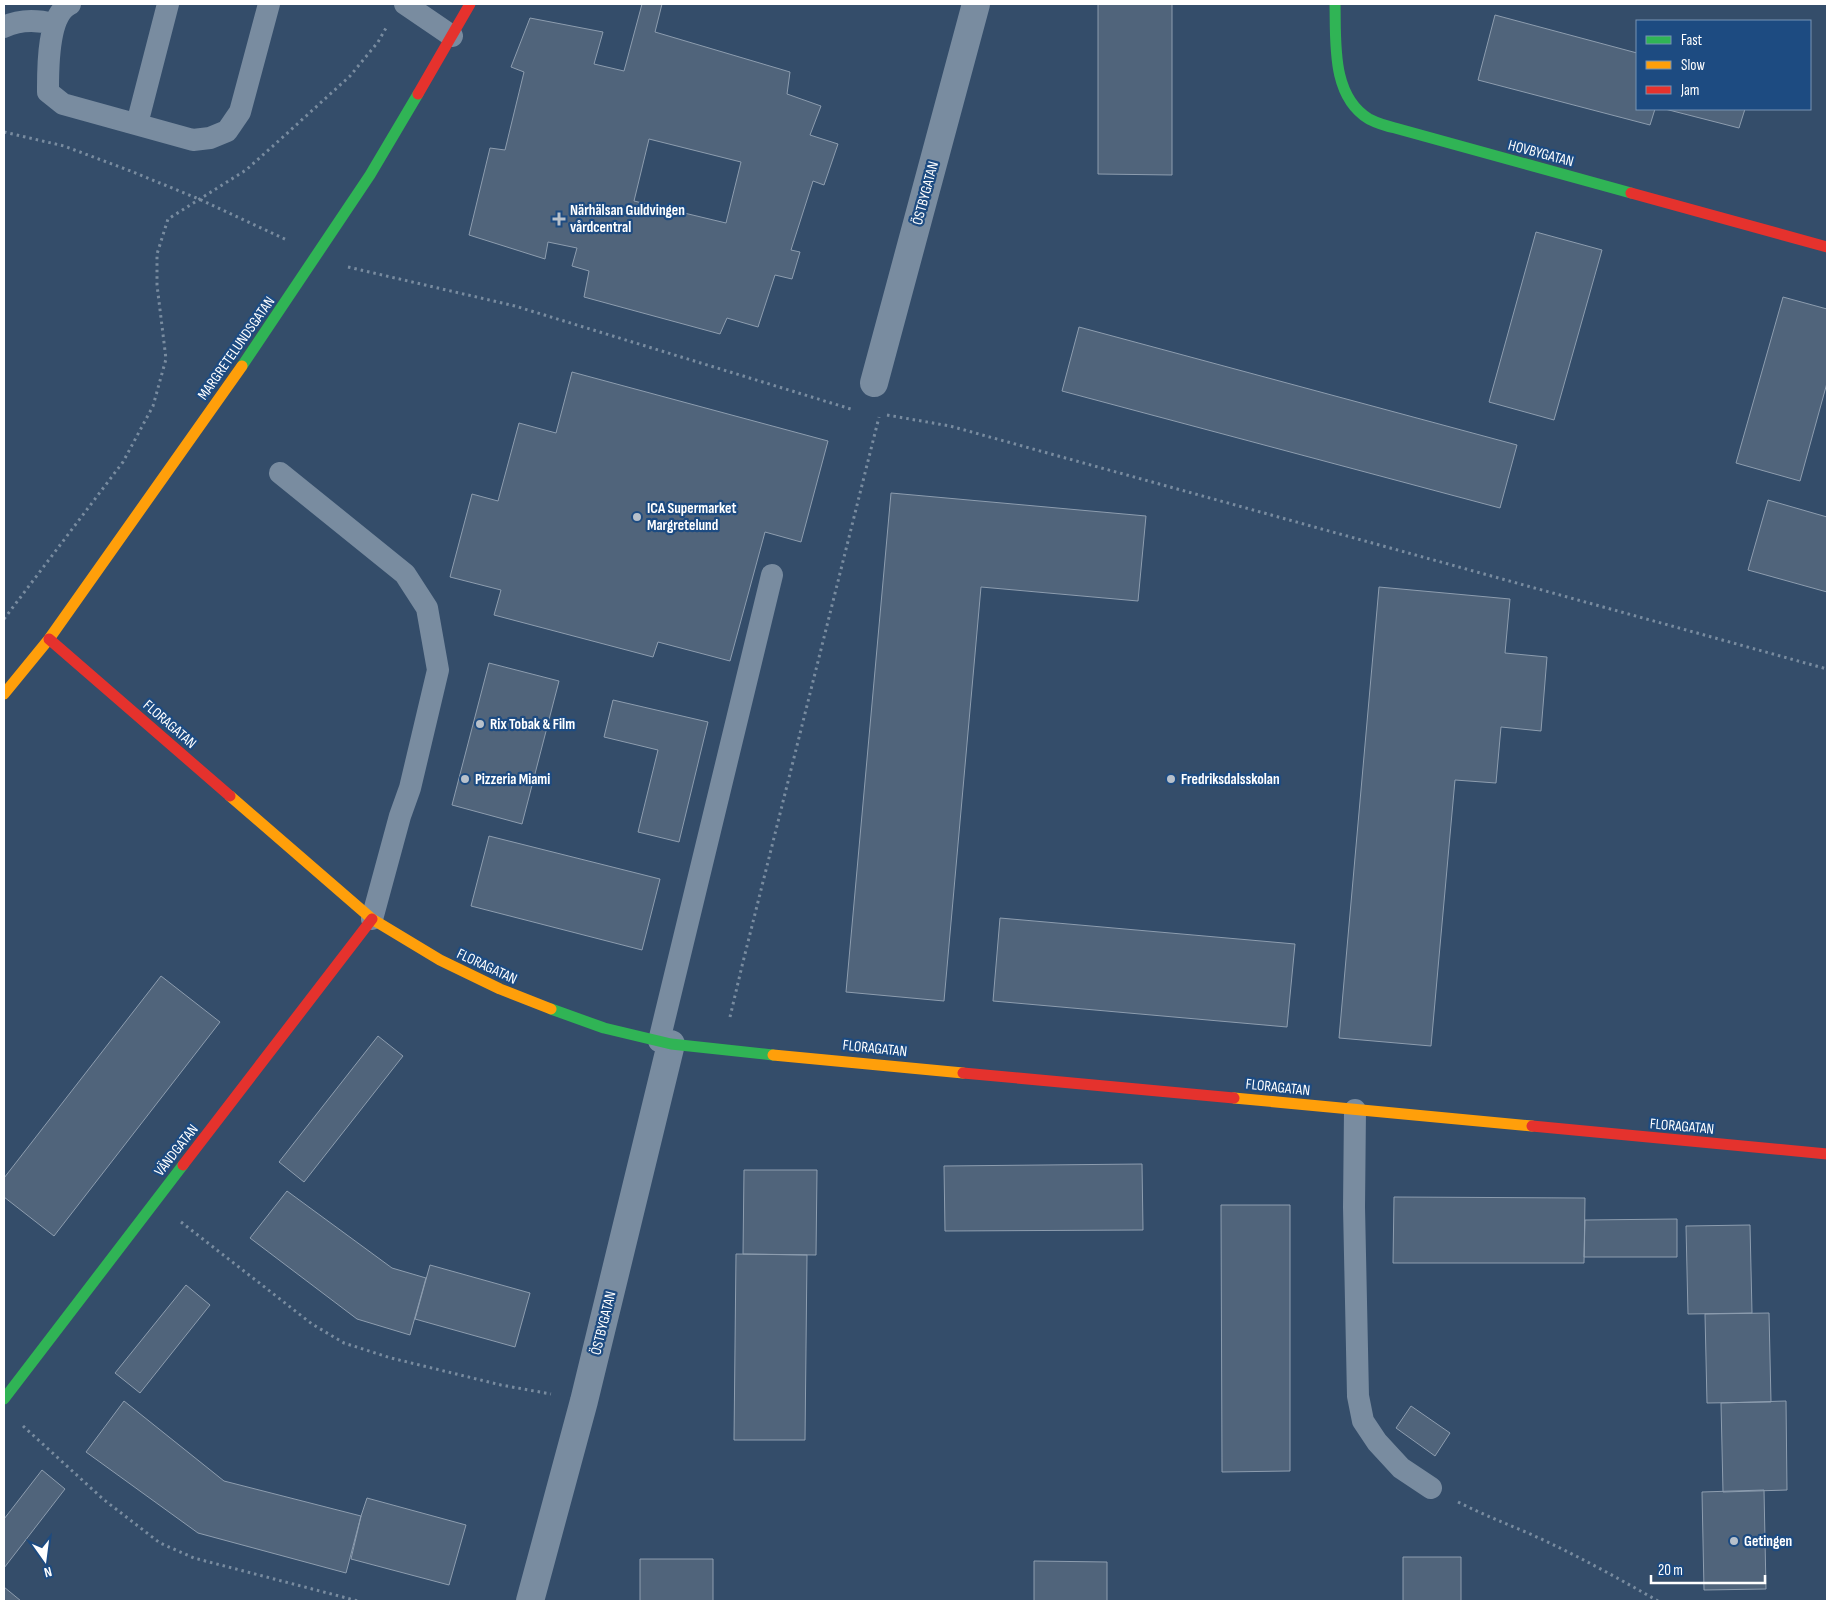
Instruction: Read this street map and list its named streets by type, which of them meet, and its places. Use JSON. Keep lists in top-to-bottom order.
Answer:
{
  "streets": {
    "street": [
      "HOVBYGATAN",
      "ÖSTBYGATAN",
      "MARGRETELUNDSGATAN",
      "FLORAGATAN",
      "VÄNDGATAN"
    ]
  },
  "crossings": [
    ["ÖSTBYGATAN", "FLORAGATAN"],
    ["MARGRETELUNDSGATAN", "FLORAGATAN"],
    ["FLORAGATAN", "VÄNDGATAN"]
  ],
  "places": {
    "health": ["Närhälsan Guldvingen vårdcentral"],
    "other": [
      "ICA Supermarket Margretelund",
      "Rix Tobak & Film",
      "Pizzeria Miami",
      "Fredriksdalsskolan",
      "Getingen"
    ]
  },
  "legend": ["Fast", "Slow", "Jam"],
  "scale_bar": "20 m",
  "north": "bottom"
}
